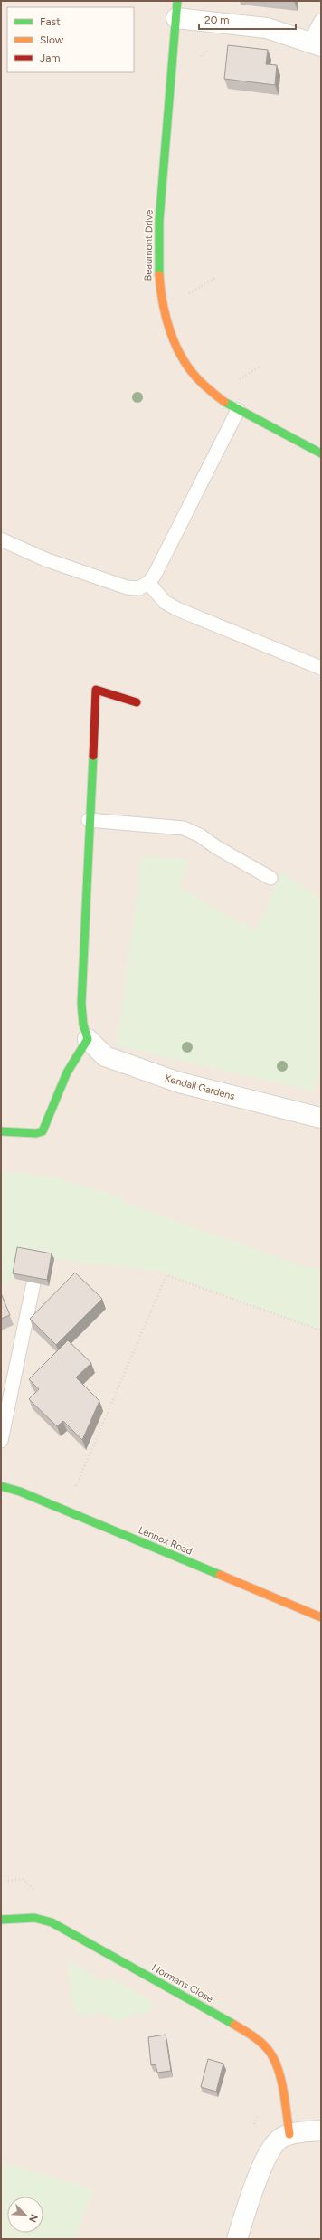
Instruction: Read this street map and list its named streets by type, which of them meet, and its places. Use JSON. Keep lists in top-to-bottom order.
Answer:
{
  "streets": {
    "street": [
      "Beaumont Drive",
      "Kendall Gardens",
      "Lennox Road",
      "Normans Close"
    ]
  },
  "legend": ["Fast", "Slow", "Jam"],
  "scale_bar": "20 m",
  "north": "bottom right"
}
